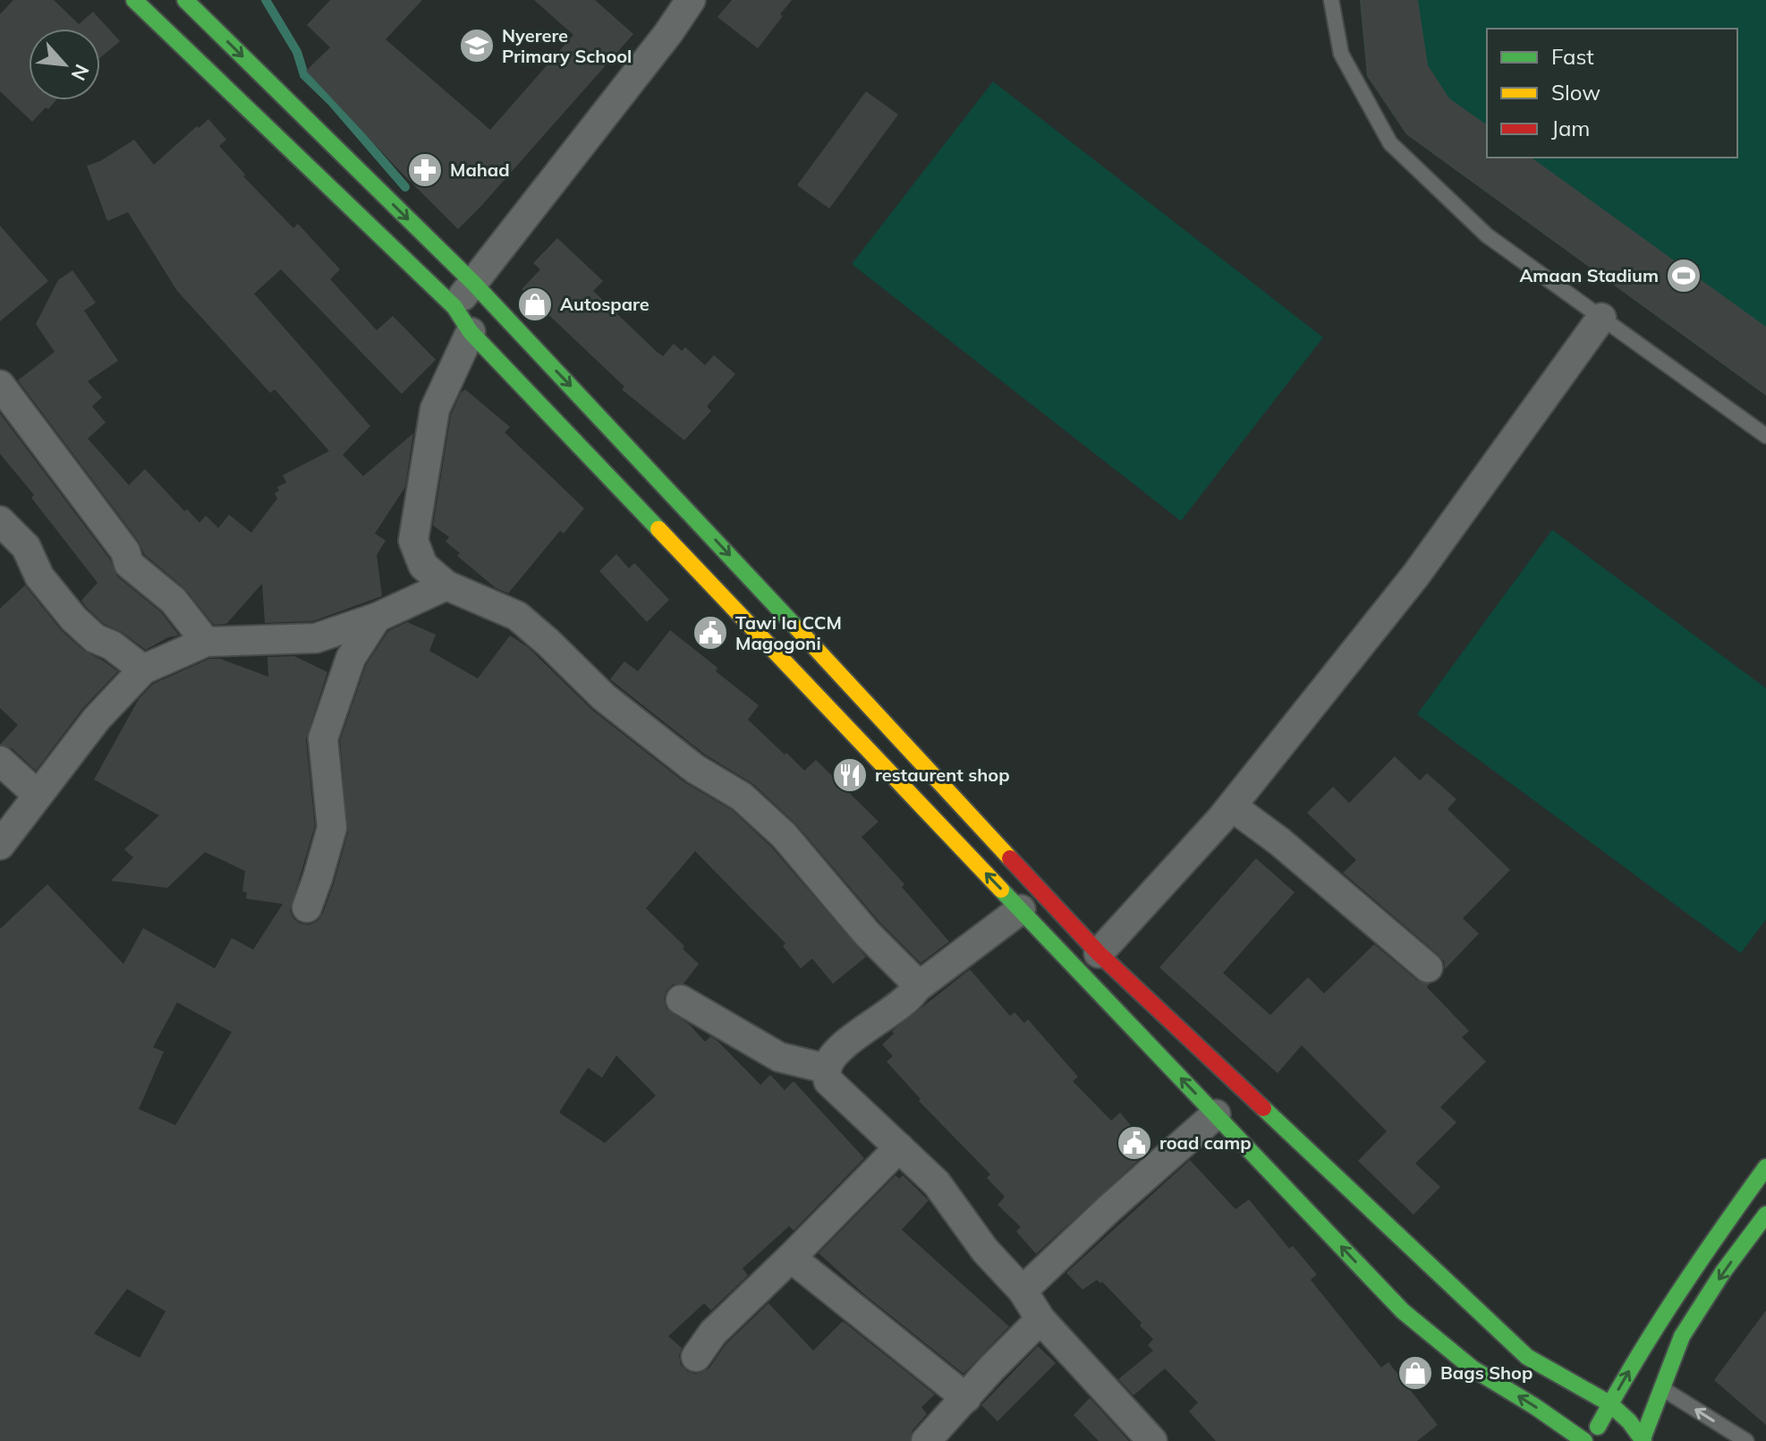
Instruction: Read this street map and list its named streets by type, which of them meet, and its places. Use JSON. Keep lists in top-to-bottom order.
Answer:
{
  "places": {
    "school or university": ["Nyerere Primary School"],
    "pharmacy": ["Mahad"],
    "sports": ["Amaan Stadium"],
    "shop": ["Autospare", "Bags Shop"],
    "public building": ["Tawi la CCM Magogoni", "road camp"],
    "restaurant": ["restaurent shop"]
  },
  "legend": ["Fast", "Slow", "Jam"],
  "north": "bottom right"
}
